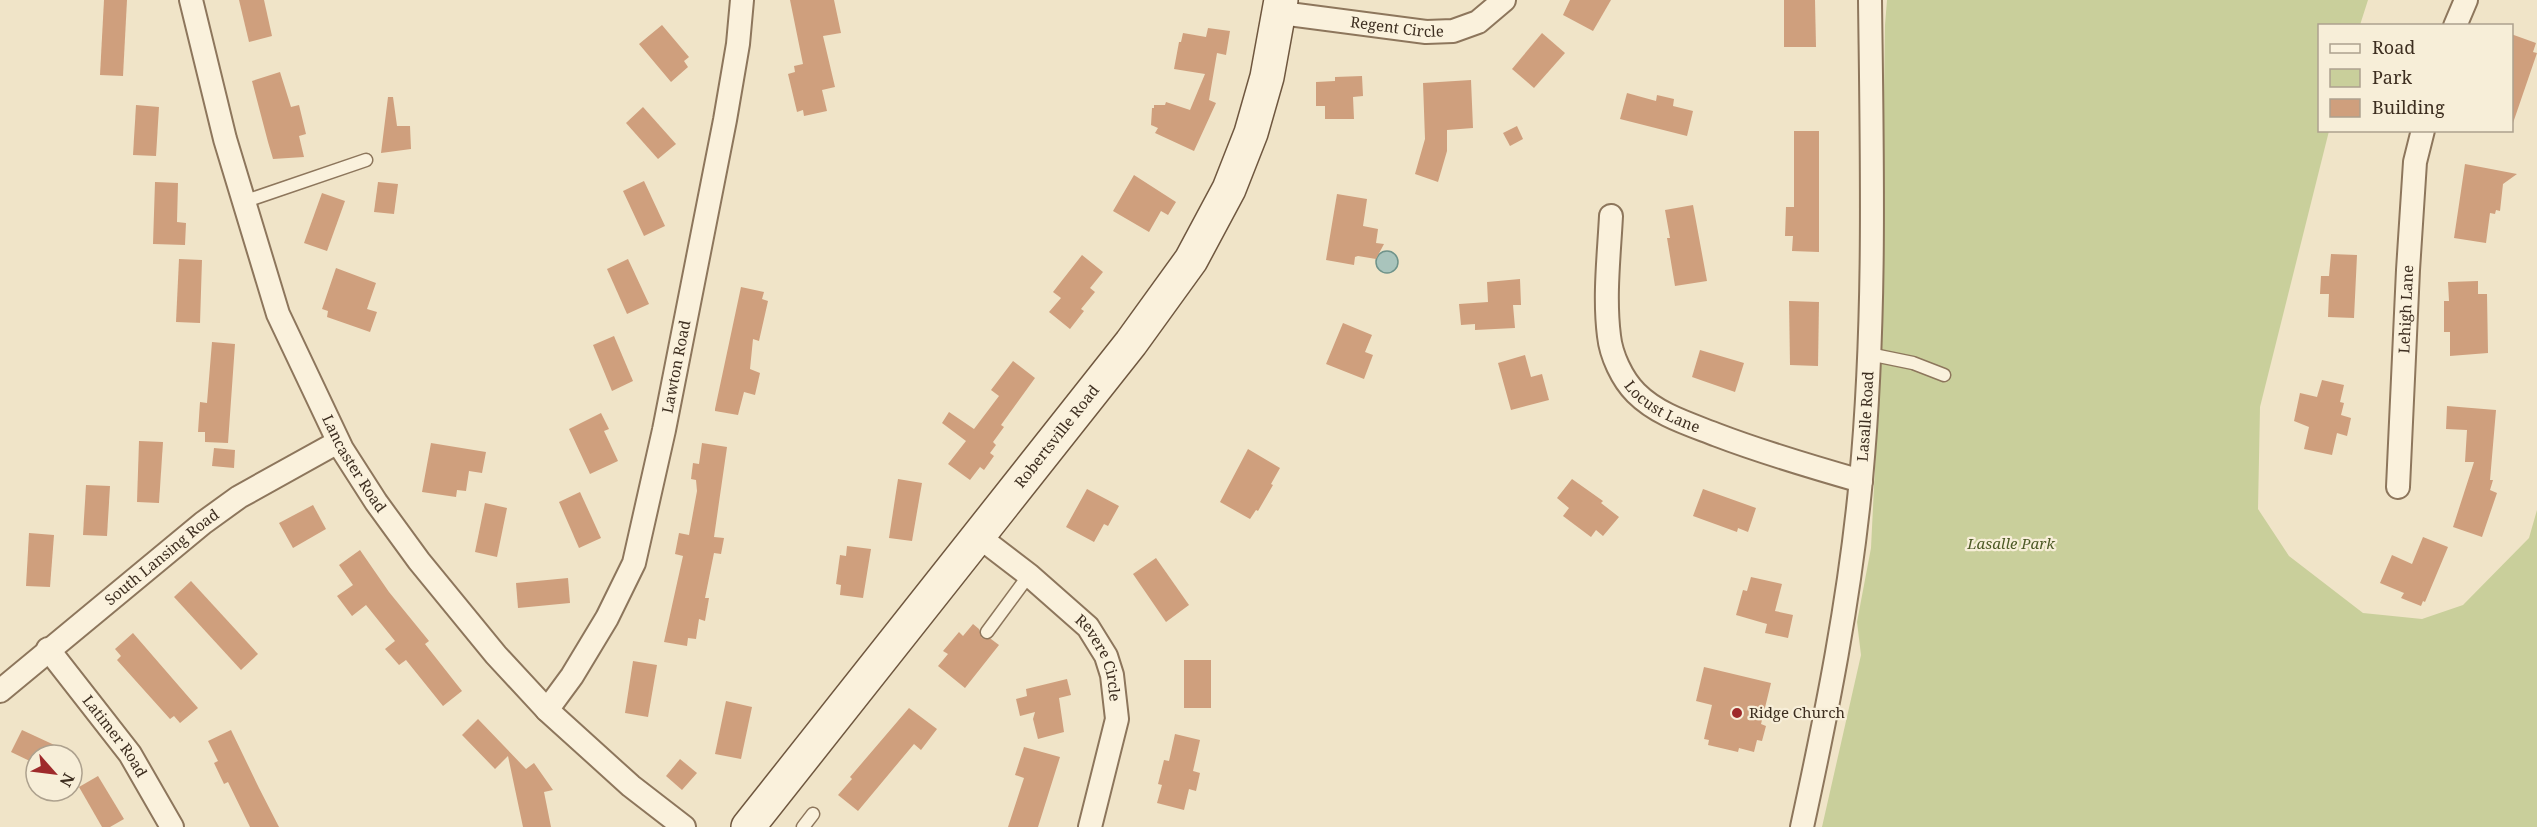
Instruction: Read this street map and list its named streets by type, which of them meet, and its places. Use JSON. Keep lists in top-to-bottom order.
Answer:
{
  "streets": {
    "street": [
      "Regent Circle",
      "Lehigh Lane",
      "Lawton Road",
      "Locust Lane",
      "Lasalle Road",
      "Robertsville Road",
      "Lancaster Road",
      "South Lansing Road",
      "Revere Circle",
      "Latimer Road"
    ]
  },
  "crossings": [
    ["Regent Circle", "Robertsville Road"],
    ["Lawton Road", "Lancaster Road"],
    ["Locust Lane", "Lasalle Road"],
    ["Robertsville Road", "Revere Circle"],
    ["Lancaster Road", "South Lansing Road"],
    ["South Lansing Road", "Latimer Road"]
  ],
  "parks": ["Lasalle Park"],
  "places": ["Ridge Church"],
  "legend": ["Road", "Park", "Building"],
  "north": "bottom right"
}
